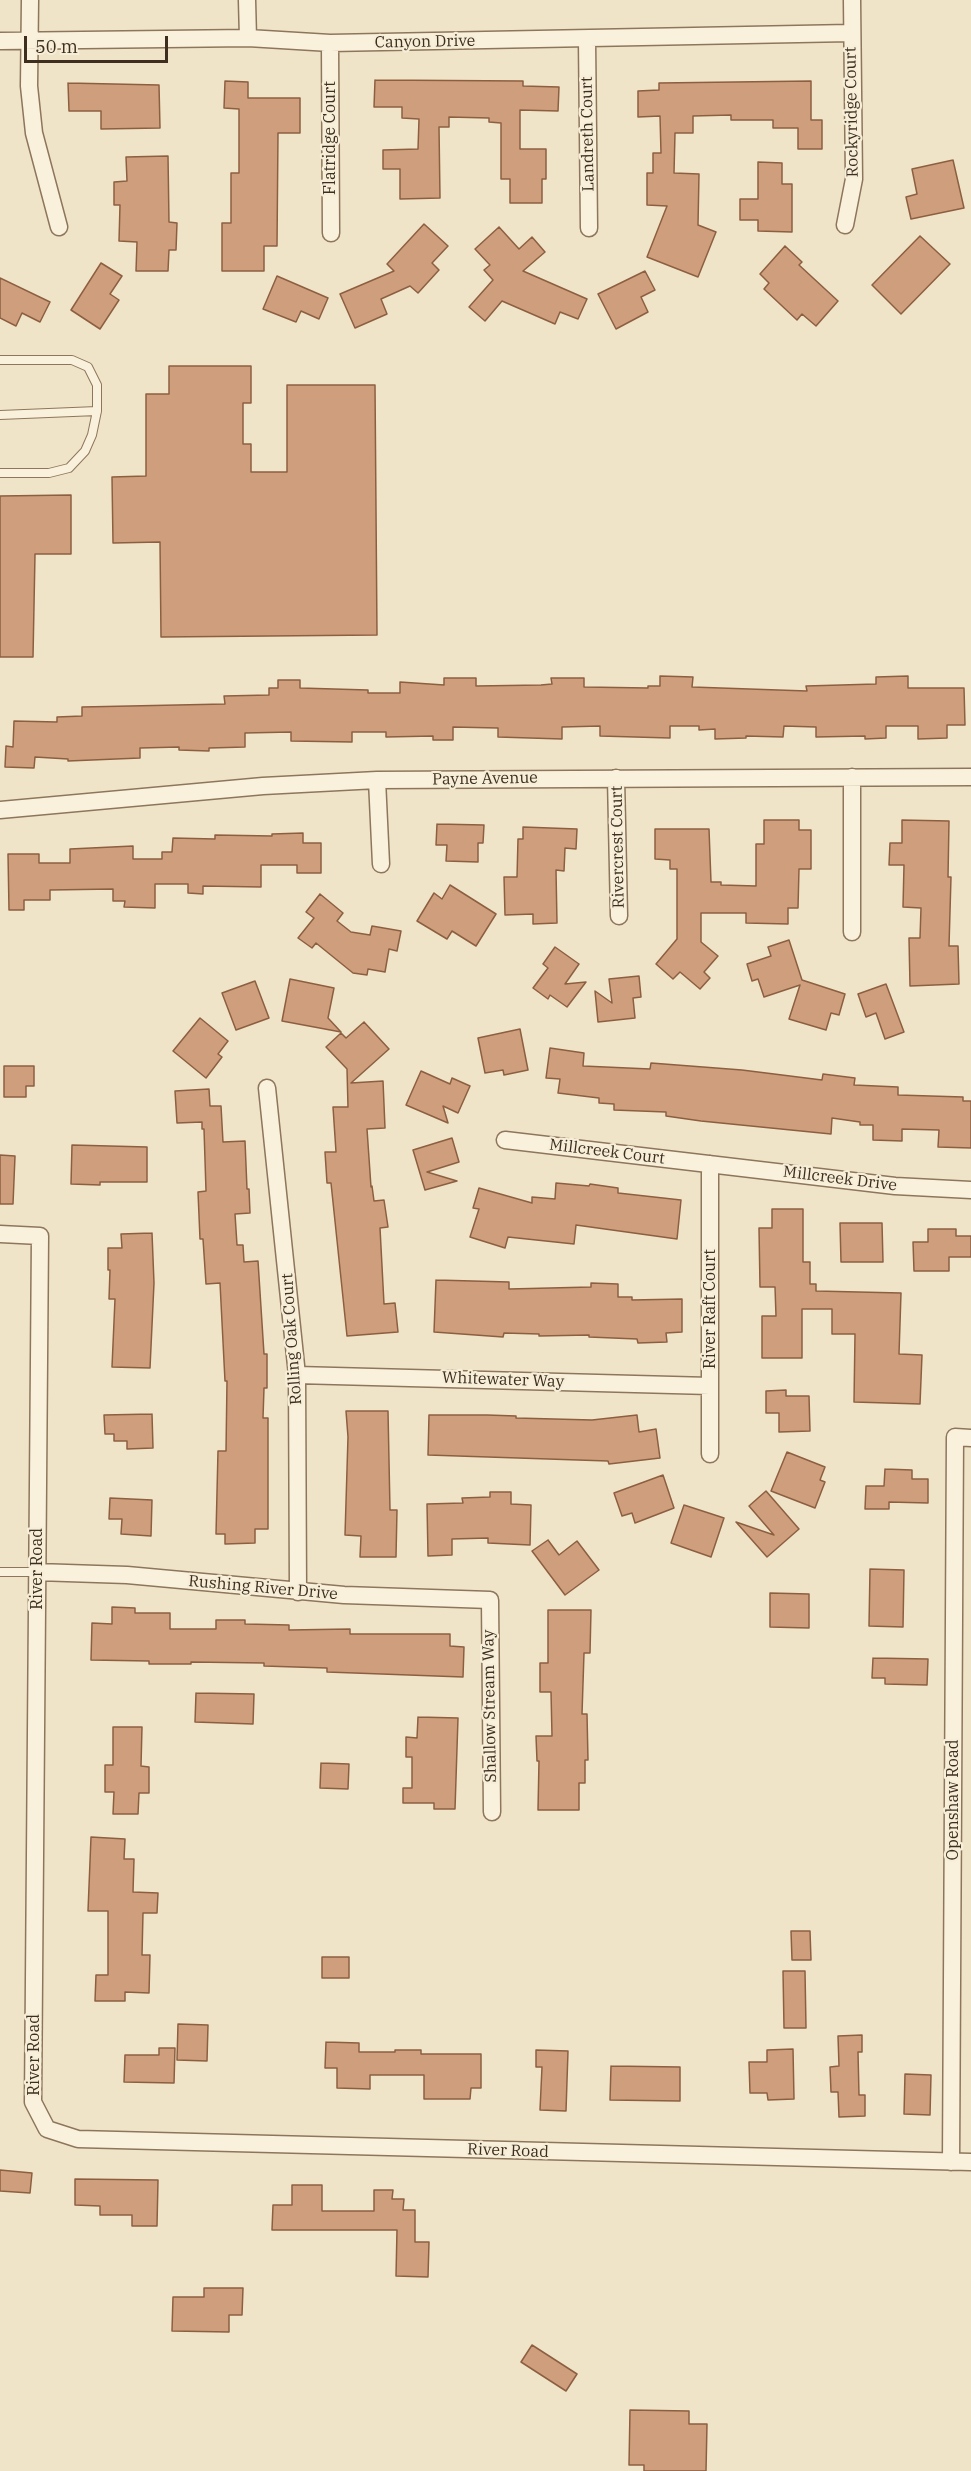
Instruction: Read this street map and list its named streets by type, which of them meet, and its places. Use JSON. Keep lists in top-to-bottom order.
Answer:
{
  "streets": {
    "street": [
      "Canyon Drive",
      "Rockyridge Court",
      "Landreth Court",
      "Flatridge Court",
      "Payne Avenue",
      "Rivercrest Court",
      "Millcreek Court",
      "Millcreek Drive",
      "River Raft Court",
      "Rolling Oak Court",
      "Whitewater Way",
      "River Road",
      "Rushing River Drive",
      "Shallow Stream Way",
      "Openshaw Road"
    ]
  },
  "crossings": [
    ["Canyon Drive", "Rockyridge Court"],
    ["Canyon Drive", "Landreth Court"],
    ["Canyon Drive", "Flatridge Court"],
    ["Payne Avenue", "Rivercrest Court"],
    ["Millcreek Court", "Millcreek Drive"],
    ["Millcreek Court", "River Raft Court"],
    ["Millcreek Drive", "River Raft Court"],
    ["River Raft Court", "Whitewater Way"],
    ["Rolling Oak Court", "Whitewater Way"],
    ["Rolling Oak Court", "Rushing River Drive"],
    ["River Road", "Rushing River Drive"],
    ["River Road", "Openshaw Road"],
    ["Rushing River Drive", "Shallow Stream Way"]
  ],
  "scale_bar": "50 m"
}
